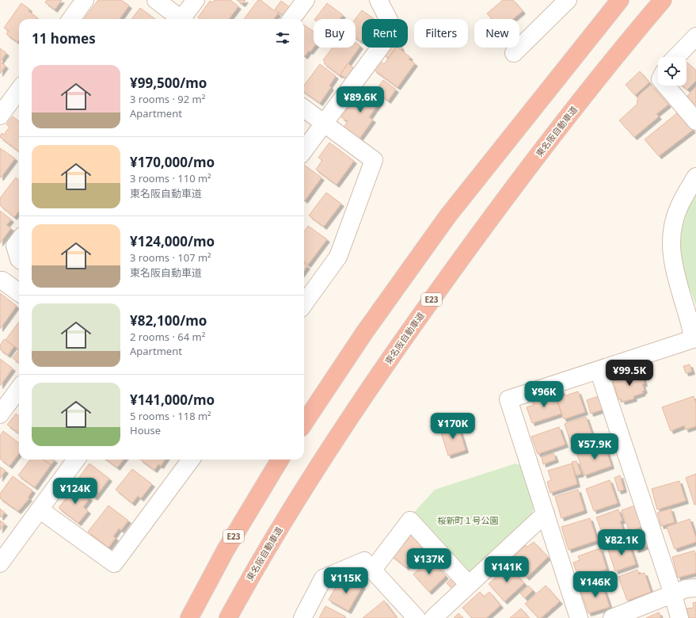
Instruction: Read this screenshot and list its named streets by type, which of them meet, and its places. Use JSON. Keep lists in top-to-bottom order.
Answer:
{
  "streets": {
    "highway": ["東名阪自動車道", "E23"]
  },
  "parks": ["桜新町１号公園"],
  "page": {
    "chip": [
      "Buy",
      "Rent",
      "Filters",
      "New"
    ],
    "heading": "11 homes",
    "list": [
      {
        "name": "¥99,500/mo",
        "note": "3 rooms · 92 m² · Apartment"
      },
      {
        "name": "¥170,000/mo",
        "note": "3 rooms · 110 m² · 東名阪自動車道"
      },
      {
        "name": "¥124,000/mo",
        "note": "3 rooms · 107 m² · 東名阪自動車道"
      },
      {
        "name": "¥82,100/mo",
        "note": "2 rooms · 64 m² · Apartment"
      },
      {
        "name": "¥141,000/mo",
        "note": "5 rooms · 118 m² · House"
      }
    ],
    "price": [
      "¥89.6K",
      "¥99.5K",
      "¥96K",
      "¥170K",
      "¥57.9K",
      "¥124K",
      "¥82.1K",
      "¥137K",
      "¥141K",
      "¥115K",
      "¥146K"
    ]
  }
}
